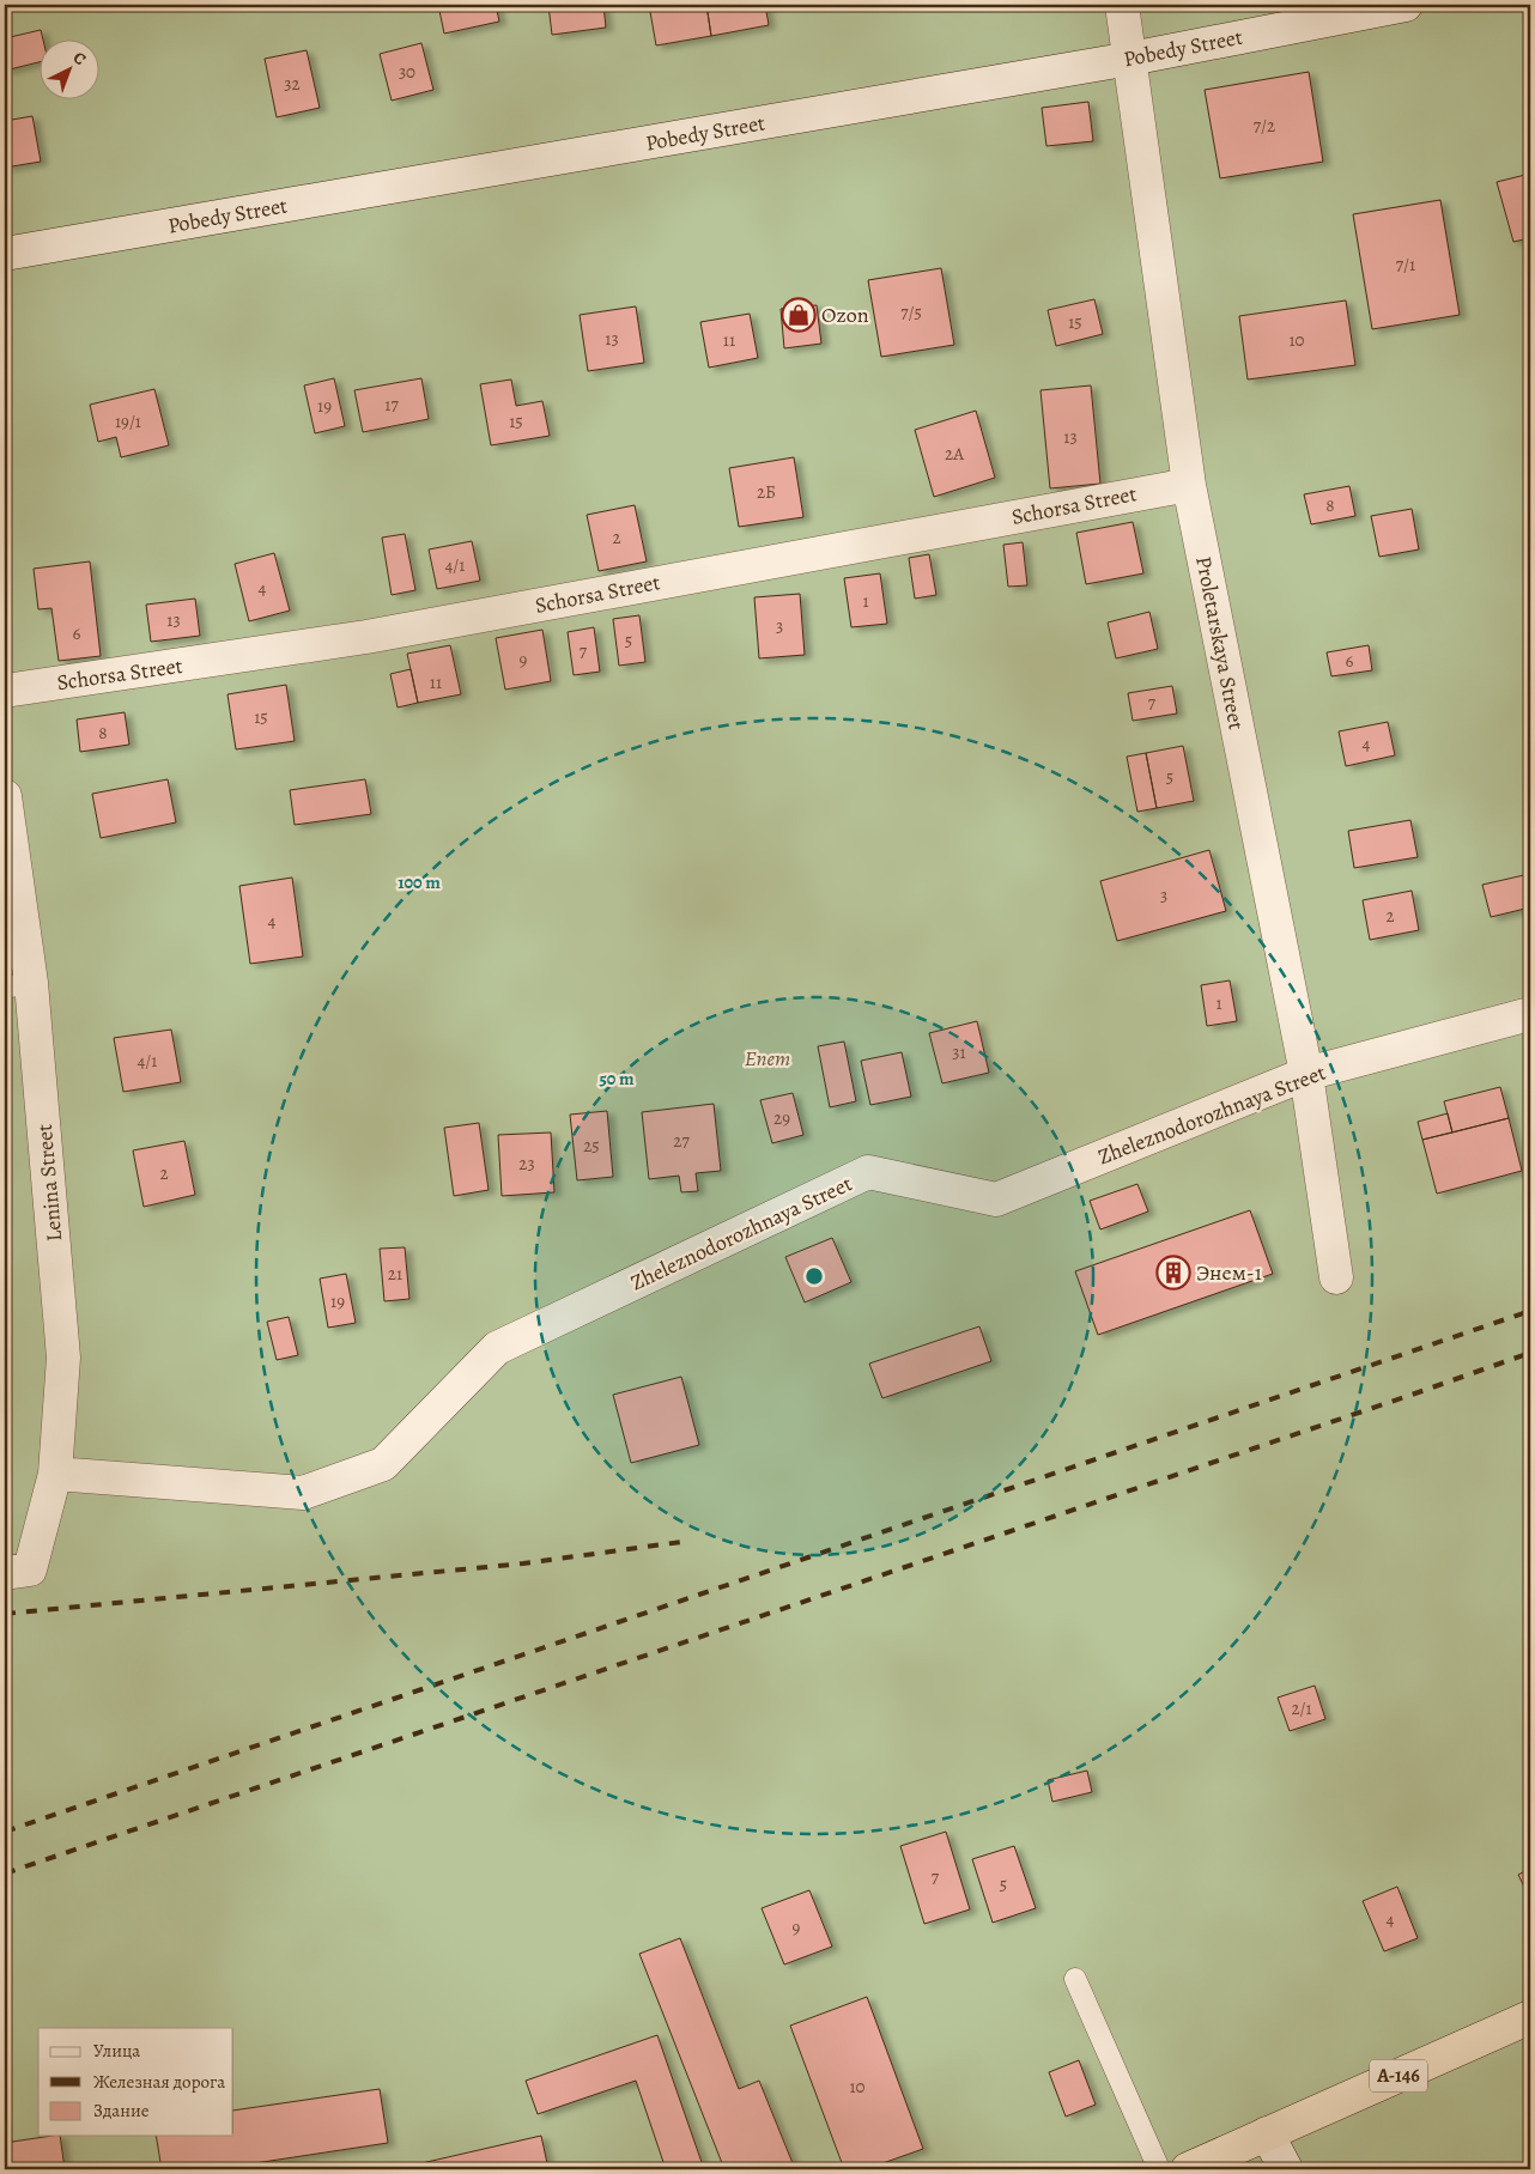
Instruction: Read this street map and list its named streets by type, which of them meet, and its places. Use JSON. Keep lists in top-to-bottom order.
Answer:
{
  "streets": {
    "highway": ["А-146"],
    "street": [
      "Pobedy Street",
      "Schorsa Street",
      "Proletarskaya Street",
      "Zheleznodorozhnaya Street",
      "Lenina Street"
    ]
  },
  "crossings": [
    ["Pobedy Street", "Proletarskaya Street"],
    ["Schorsa Street", "Proletarskaya Street"],
    ["Proletarskaya Street", "Zheleznodorozhnaya Street"],
    ["Zheleznodorozhnaya Street", "Lenina Street"]
  ],
  "parks": ["Enem"],
  "places": {
    "shop": ["Ozon"],
    "building": ["Энем-1"]
  },
  "house_numbers": [
    "30",
    "32",
    "7/2",
    "7/1",
    "7/5",
    "15",
    "13",
    "11",
    "10",
    "17",
    "19",
    "19/1",
    "15",
    "13",
    "2А",
    "2Б",
    "8",
    "2",
    "4/1",
    "4",
    "1",
    "13",
    "3",
    "6",
    "5",
    "7",
    "9",
    "6",
    "11",
    "7",
    "15",
    "8",
    "4",
    "5",
    "3",
    "2",
    "4",
    "1",
    "31",
    "4/1",
    "29",
    "27",
    "25",
    "23",
    "2",
    "21",
    "19",
    "2/1",
    "7",
    "5",
    "4",
    "9",
    "10"
  ],
  "legend": ["Улица", "Железная дорога", "Здание"],
  "north": "top right",
  "rings": ["100 m", "50 m"]
}
